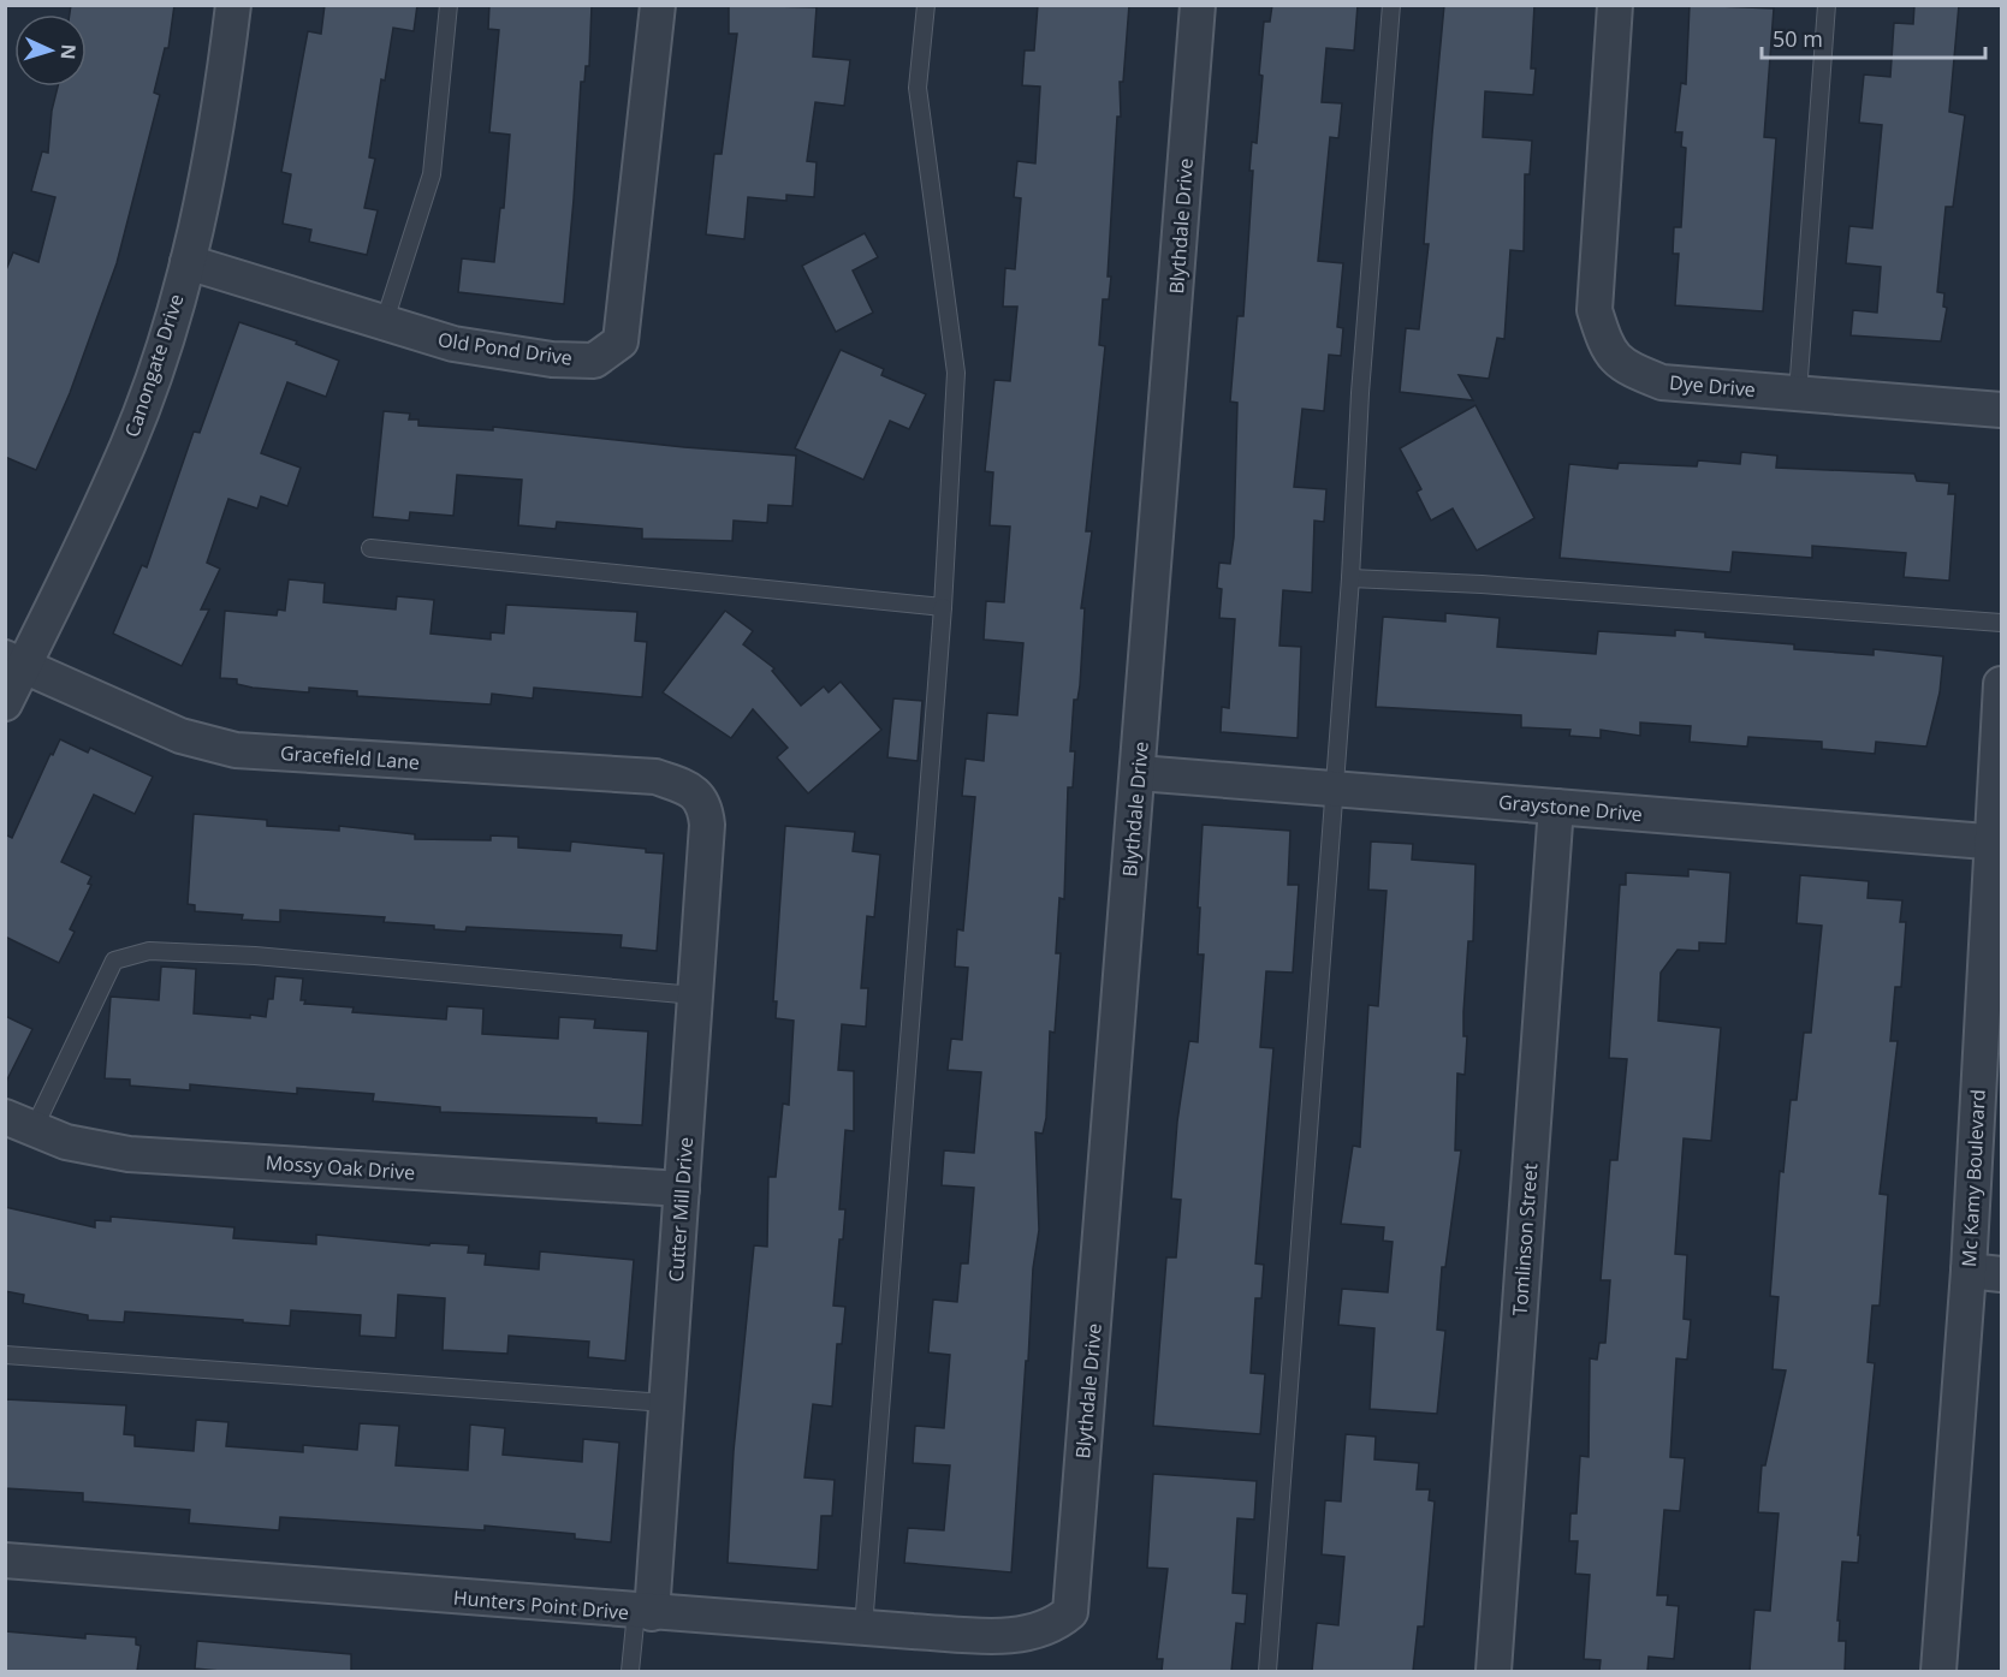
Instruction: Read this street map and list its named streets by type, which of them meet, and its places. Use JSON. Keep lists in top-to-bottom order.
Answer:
{
  "streets": {
    "street": [
      "Blythdale Drive",
      "Old Pond Drive",
      "Canongate Drive",
      "Dye Drive",
      "Gracefield Lane",
      "Graystone Drive",
      "Mossy Oak Drive",
      "Mc Kamy Boulevard",
      "Cutter Mill Drive",
      "Tomlinson Street",
      "Hunters Point Drive"
    ]
  },
  "crossings": [
    ["Blythdale Drive", "Graystone Drive"],
    ["Blythdale Drive", "Hunters Point Drive"],
    ["Old Pond Drive", "Canongate Drive"],
    ["Canongate Drive", "Gracefield Lane"],
    ["Gracefield Lane", "Cutter Mill Drive"],
    ["Graystone Drive", "Mc Kamy Boulevard"],
    ["Graystone Drive", "Tomlinson Street"],
    ["Mossy Oak Drive", "Cutter Mill Drive"],
    ["Cutter Mill Drive", "Hunters Point Drive"]
  ],
  "scale_bar": "50 m",
  "north": "right"
}
